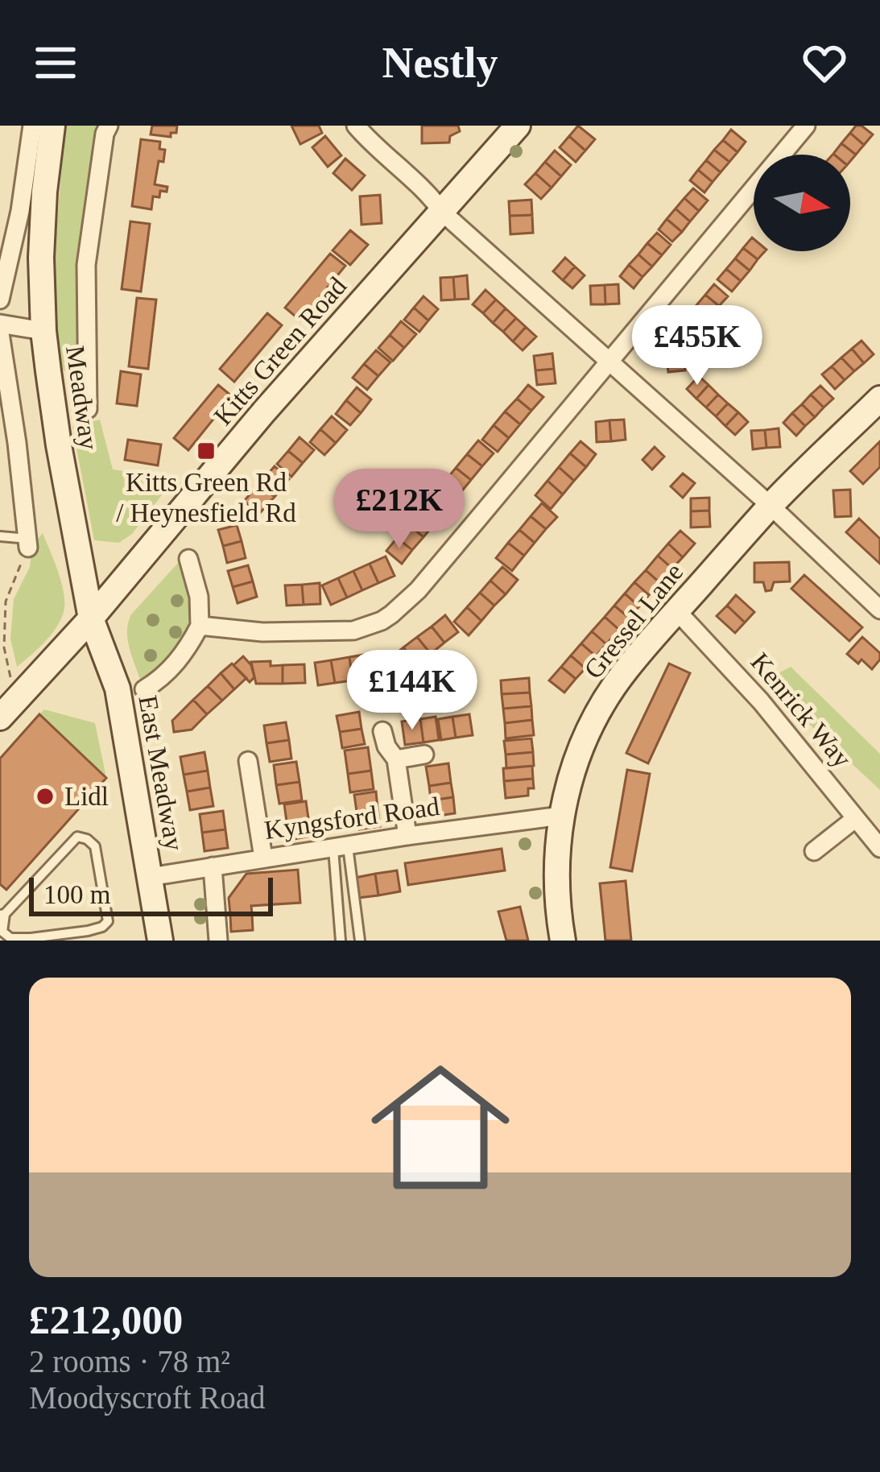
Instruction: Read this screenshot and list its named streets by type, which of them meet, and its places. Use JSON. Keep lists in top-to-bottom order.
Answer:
{
  "streets": {
    "street": [
      "Kitts Green Road",
      "Meadway",
      "Gressel Lane",
      "Kenrick Way",
      "East Meadway",
      "Kyngsford Road"
    ]
  },
  "crossings": [
    ["Kitts Green Road", "Meadway"],
    ["Kitts Green Road", "East Meadway"],
    ["Meadway", "East Meadway"],
    ["Gressel Lane", "Kenrick Way"],
    ["Gressel Lane", "Kyngsford Road"],
    ["East Meadway", "Kyngsford Road"]
  ],
  "places": {
    "transit": ["Kitts Green Rd / Heynesfield Rd"],
    "other": ["Lidl"]
  },
  "scale_bar": "100 m",
  "north": "right",
  "page": {
    "header": "Nestly",
    "price": ["£455K", "£212K", "£144K"],
    "scale": "100 m",
    "list": [
      {
        "name": "£212,000",
        "note": "2 rooms · 78 m² · Moodyscroft Road"
      }
    ]
  }
}
